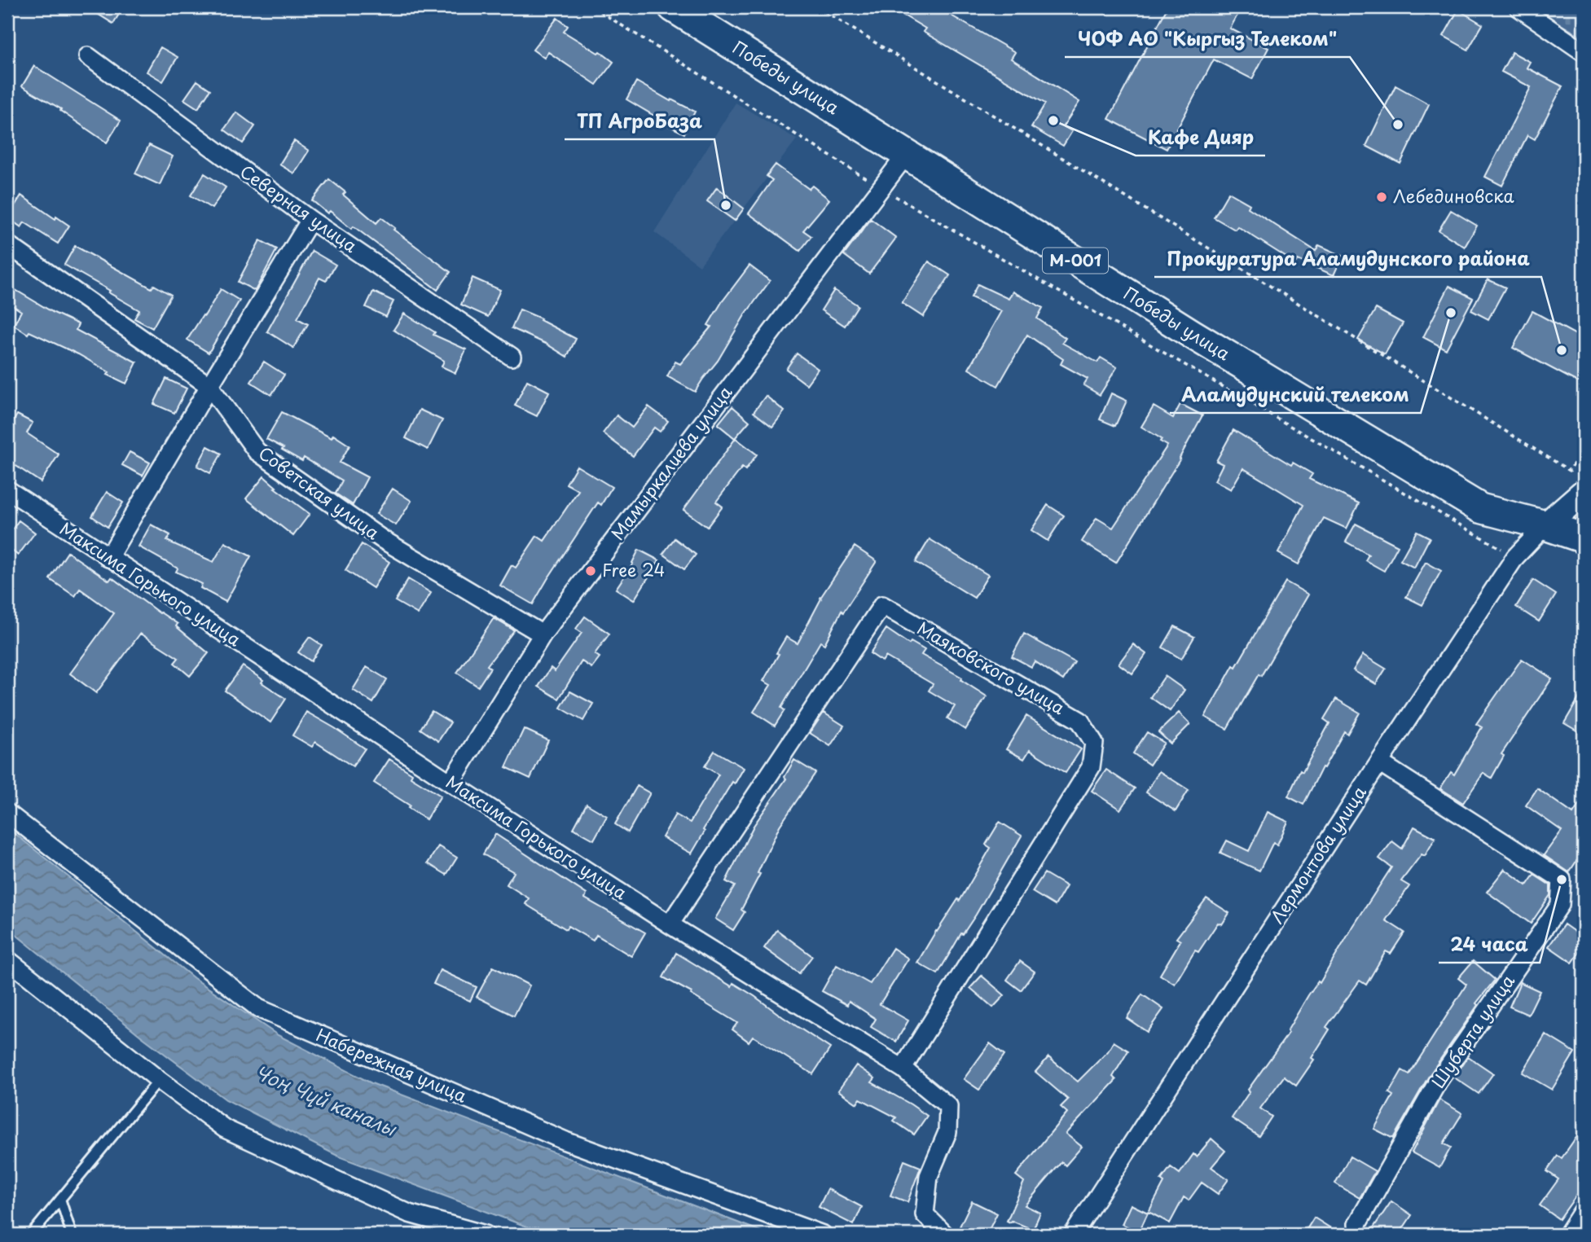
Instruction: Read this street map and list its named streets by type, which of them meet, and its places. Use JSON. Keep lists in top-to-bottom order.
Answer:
{
  "streets": {
    "main road": ["Победы улица", "М-001", "Лермонтова улица"],
    "street": [
      "Северная улица",
      "Мамыркалиева улица",
      "Советская улица",
      "Максима Горького улица",
      "Маяковского улица",
      "Шуберта улица",
      "Набережная улица"
    ]
  },
  "crossings": [
    ["Победы улица", "М-001"],
    ["Победы улица", "Мамыркалиева улица"],
    ["Победы улица", "Лермонтова улица"],
    ["М-001", "Лермонтова улица"],
    ["Мамыркалиева улица", "Советская улица"],
    ["Мамыркалиева улица", "Максима Горького улица"],
    ["Максима Горького улица", "Маяковского улица"],
    ["Лермонтова улица", "Шуберта улица"]
  ],
  "water": ["Чоң Чүй каналы"],
  "places": [
    "Кафе Дияр",
    "ЧОФ АО \"Кыргыз Телеком\"",
    "Лебединовска",
    "ТП АгроБаза",
    "Аламудунский телеком",
    "Прокуратура Аламудунского района",
    "Free 24",
    "24 часа"
  ]
}
